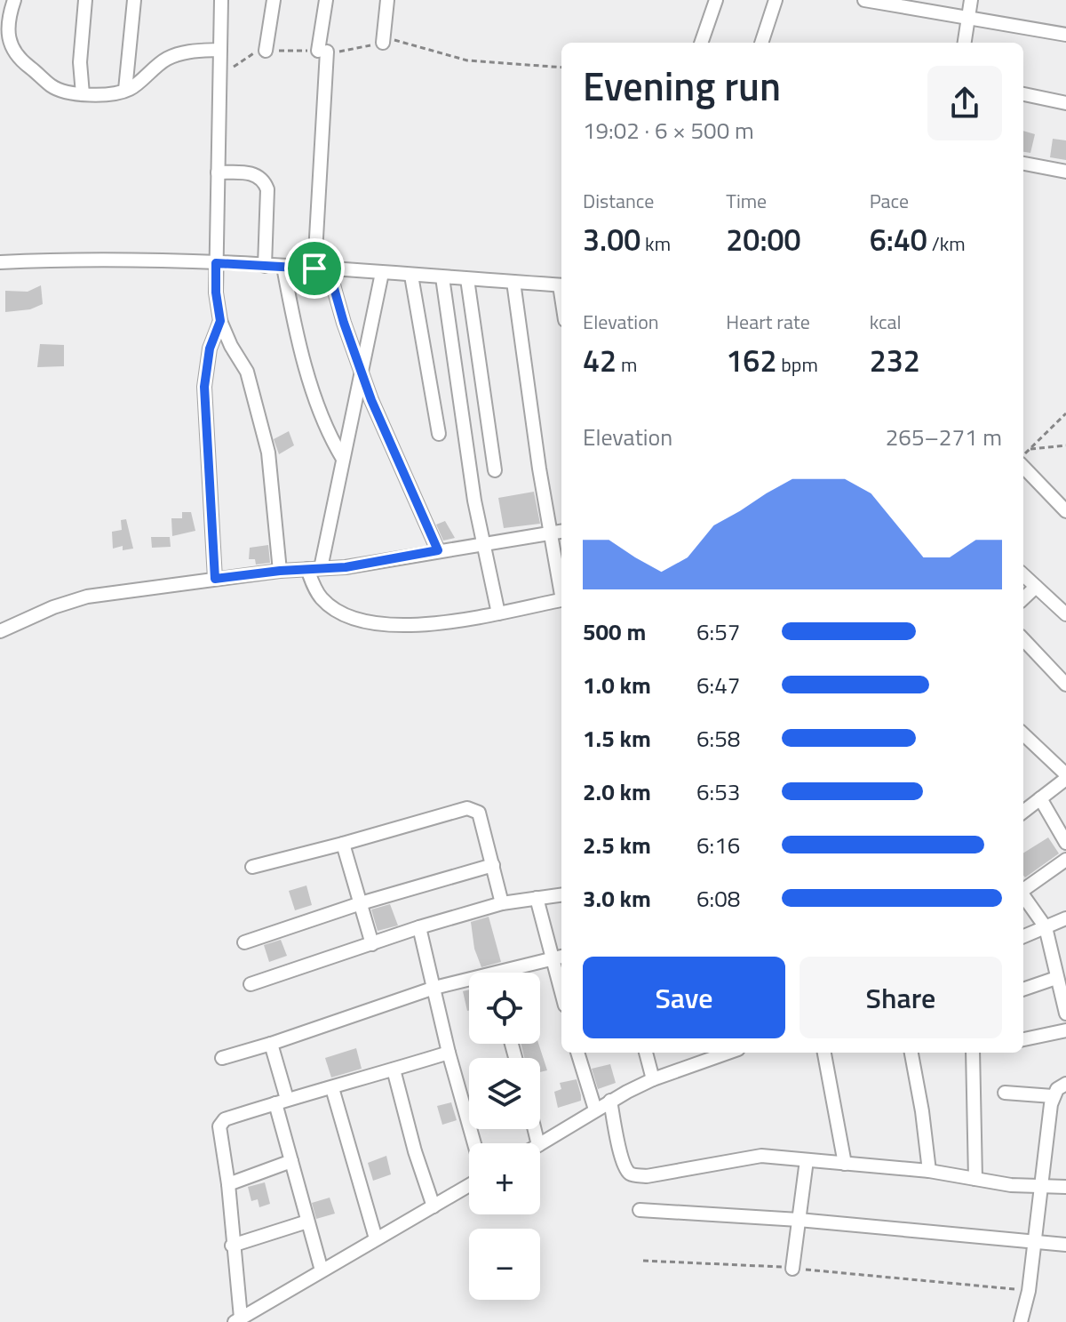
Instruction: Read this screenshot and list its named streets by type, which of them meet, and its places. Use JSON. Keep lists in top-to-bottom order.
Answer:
{
  "page": {
    "heading": ["Evening run", "19:02 · 6 × 500 m"],
    "stats": [
      ["Distance", "3.00 km"],
      ["Time", "20:00"],
      ["Pace", "6:40 /km"],
      ["Elevation", "42 m"],
      ["Heart rate", "162 bpm"],
      ["kcal", "232"]
    ],
    "chart": ["Elevation", "265–271 m"],
    "list": [
      {
        "name": "500 m",
        "note": "6:57"
      },
      {
        "name": "1.0 km",
        "note": "6:47"
      },
      {
        "name": "1.5 km",
        "note": "6:58"
      },
      {
        "name": "2.0 km",
        "note": "6:53"
      },
      {
        "name": "2.5 km",
        "note": "6:16"
      },
      {
        "name": "3.0 km",
        "note": "6:08"
      }
    ],
    "buttons": ["Save", "Share"],
    "map_buttons": ["+", "−"]
  }
}
